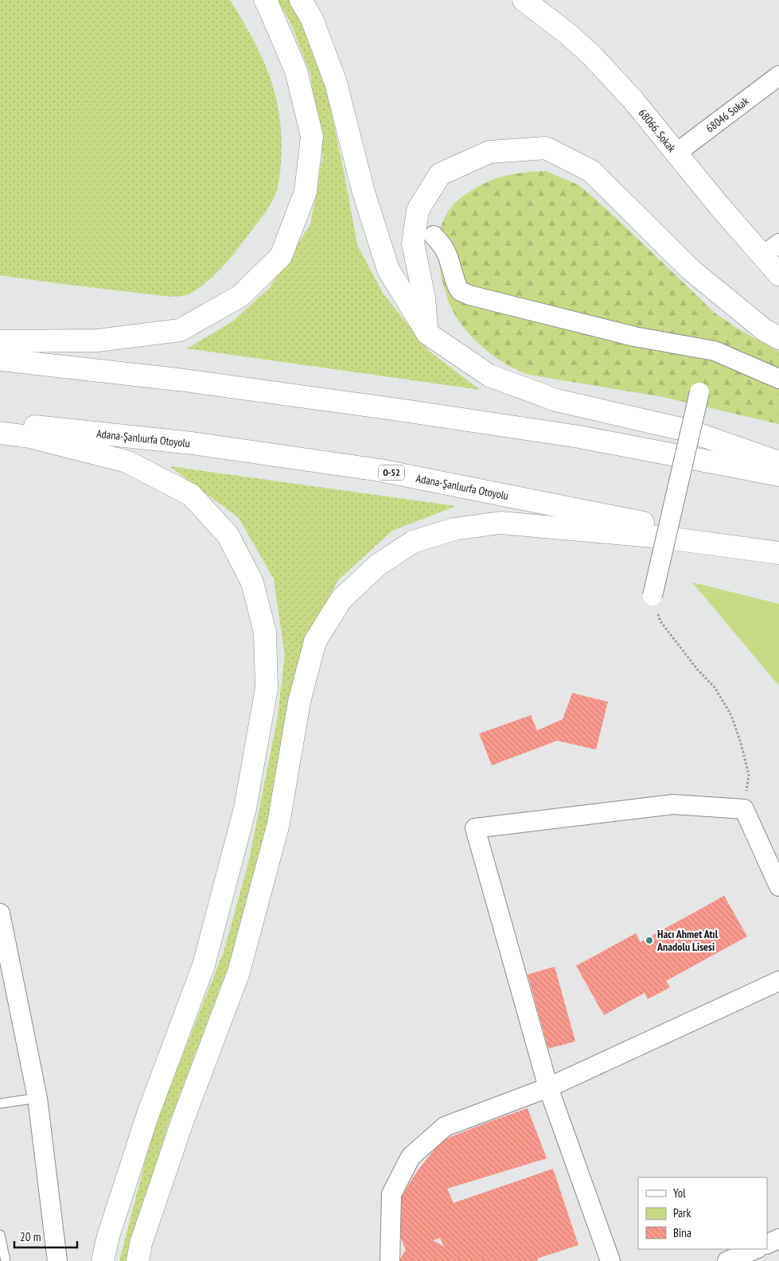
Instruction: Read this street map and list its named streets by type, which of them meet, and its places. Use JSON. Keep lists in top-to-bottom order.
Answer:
{
  "streets": {
    "main road": ["68066. Sokak", "Adana-Şanlıurfa Otoyolu", "O-52"],
    "street": ["68046 Sokak"]
  },
  "crossings": [
    ["68046 Sokak", "68066. Sokak"]
  ],
  "places": ["Hacı Ahmet Atıl Anadolu Lisesi"],
  "legend": ["Yol", "Park", "Bina"],
  "scale_bar": "20 m"
}
